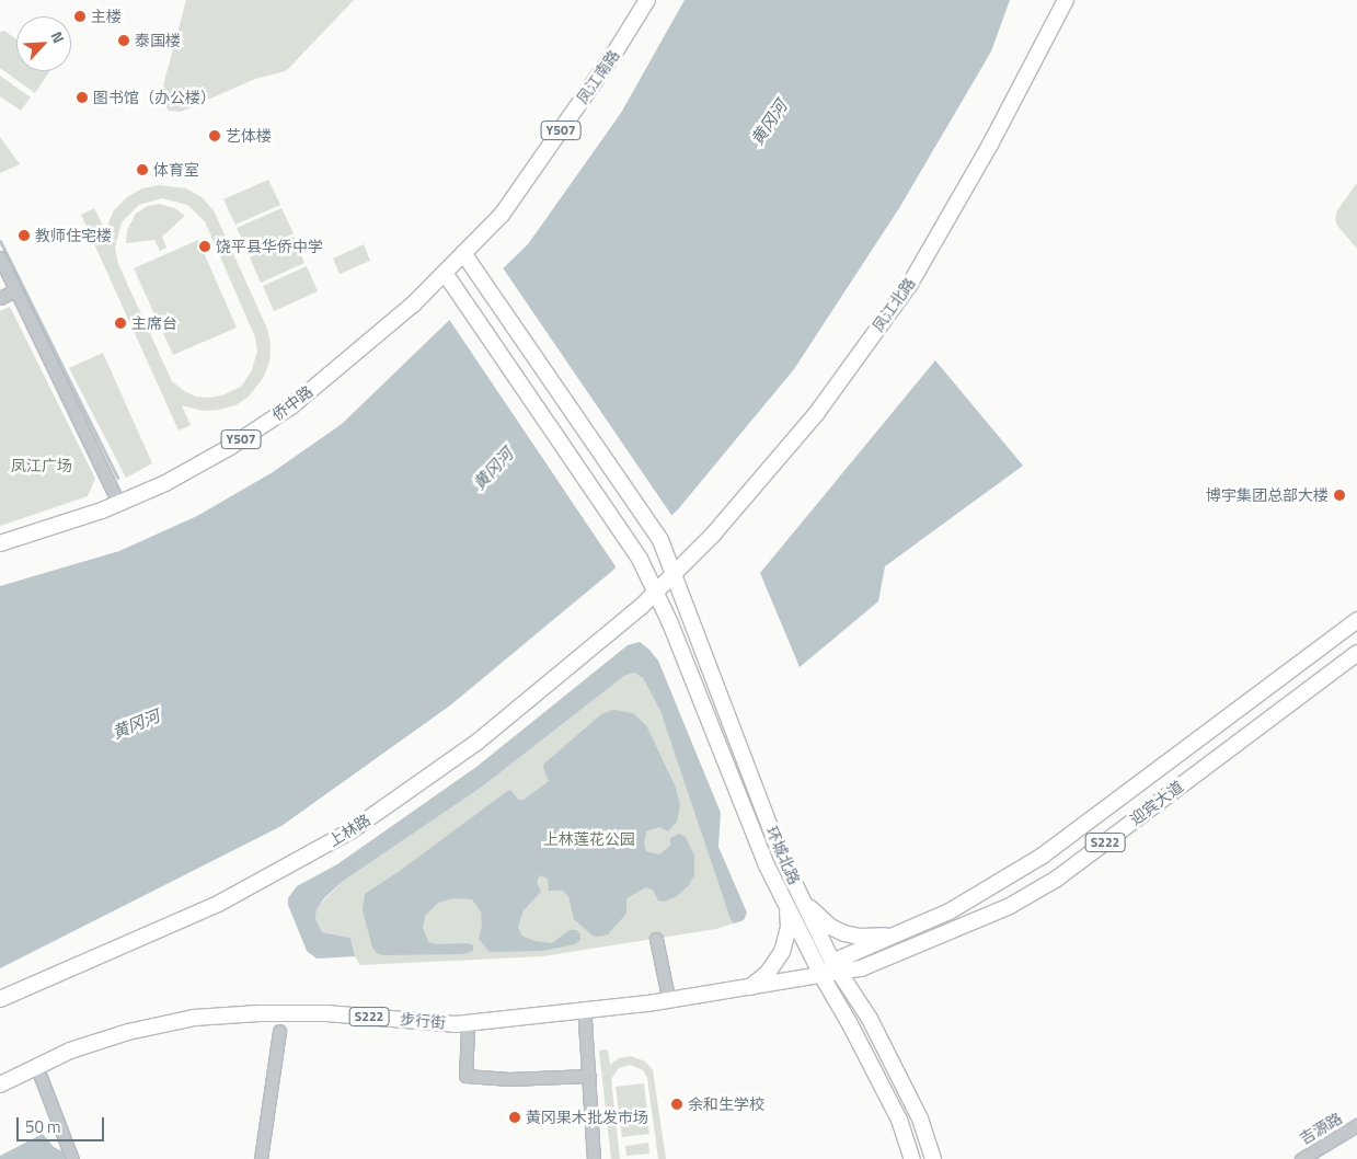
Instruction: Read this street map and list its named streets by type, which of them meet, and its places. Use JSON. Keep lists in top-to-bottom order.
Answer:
{
  "streets": {
    "main road": [
      "凤江南路",
      "Y507",
      "凤江北路",
      "侨中路",
      "迎宾大道",
      "上林路",
      "S222",
      "环城北路",
      "步行街"
    ],
    "street": ["吉源路"]
  },
  "crossings": [
    ["凤江南路", "侨中路"],
    ["凤江南路", "环城北路"],
    ["凤江北路", "上林路"],
    ["凤江北路", "环城北路"],
    ["侨中路", "环城北路"],
    ["迎宾大道", "环城北路"],
    ["迎宾大道", "步行街"],
    ["上林路", "环城北路"],
    ["环城北路", "步行街"]
  ],
  "water": ["黄冈河"],
  "parks": ["凤江广场", "上林莲花公园"],
  "places": [
    "主楼",
    "泰国楼",
    "图书馆（办公楼）",
    "艺体楼",
    "体育室",
    "教师住宅楼",
    "饶平县华侨中学",
    "主席台",
    "博宇集团总部大楼",
    "余和生学校",
    "黄冈果木批发市场"
  ],
  "scale_bar": "50 m",
  "north": "top right"
}
